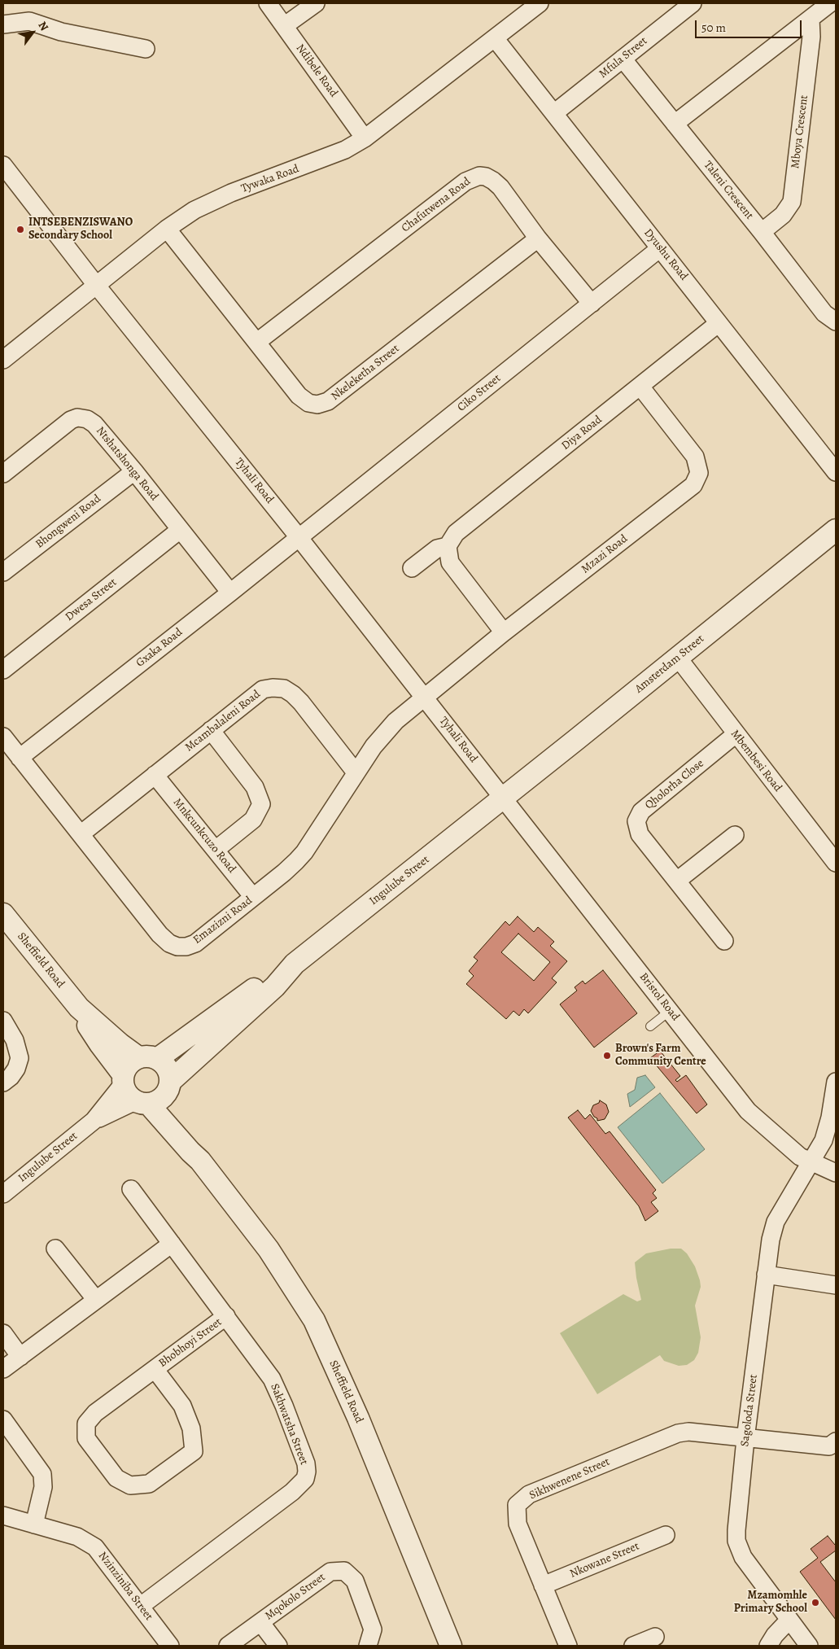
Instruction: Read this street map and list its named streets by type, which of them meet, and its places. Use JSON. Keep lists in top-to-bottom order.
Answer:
{
  "streets": {
    "street": [
      "Mfula Street",
      "Ndibele Road",
      "Mboya Crescent",
      "Tywaka Road",
      "Taleni Crescent",
      "Chafutwena Road",
      "Dyushu Road",
      "Nkeleketha Street",
      "Ciko Street",
      "Diya Road",
      "Ntshatshonga Road",
      "Tyhali Road",
      "Bhongweni Road",
      "Mzazi Road",
      "Dwesa Street",
      "Gxaka Road",
      "Amsterdam Street",
      "Mcambalaleni Road",
      "Mbembesi Road",
      "Qholorha Close",
      "Mnkcunkcuzo Road",
      "Ingulube Street",
      "Emazizni Road",
      "Sheffield Road",
      "Bristol Road",
      "Bhobhoyi Street",
      "Sagoloda Street",
      "Sakhwatsha Street",
      "Sikhwenene Street",
      "Nkowane Street",
      "Nzinziniba Street",
      "Mqokolo Street"
    ]
  },
  "crossings": [
    ["Mfula Street", "Taleni Crescent"],
    ["Mfula Street", "Dyushu Road"],
    ["Ndibele Road", "Tywaka Road"],
    ["Mboya Crescent", "Taleni Crescent"],
    ["Tywaka Road", "Dyushu Road"],
    ["Tywaka Road", "Nkeleketha Street"],
    ["Tywaka Road", "Tyhali Road"],
    ["Chafutwena Road", "Nkeleketha Street"],
    ["Chafutwena Road", "Ciko Street"],
    ["Dyushu Road", "Ciko Street"],
    ["Dyushu Road", "Diya Road"],
    ["Ciko Street", "Tyhali Road"],
    ["Ciko Street", "Gxaka Road"],
    ["Diya Road", "Mzazi Road"],
    ["Ntshatshonga Road", "Bhongweni Road"],
    ["Ntshatshonga Road", "Dwesa Street"],
    ["Ntshatshonga Road", "Gxaka Road"],
    ["Tyhali Road", "Mzazi Road"],
    ["Tyhali Road", "Gxaka Road"],
    ["Tyhali Road", "Amsterdam Street"],
    ["Tyhali Road", "Ingulube Street"],
    ["Tyhali Road", "Emazizni Road"],
    ["Tyhali Road", "Bristol Road"],
    ["Mzazi Road", "Emazizni Road"],
    ["Gxaka Road", "Emazizni Road"],
    ["Amsterdam Street", "Mbembesi Road"],
    ["Amsterdam Street", "Ingulube Street"],
    ["Amsterdam Street", "Bristol Road"],
    ["Mcambalaleni Road", "Mnkcunkcuzo Road"],
    ["Mcambalaleni Road", "Emazizni Road"],
    ["Mbembesi Road", "Qholorha Close"],
    ["Mnkcunkcuzo Road", "Emazizni Road"],
    ["Ingulube Street", "Sheffield Road"],
    ["Ingulube Street", "Bristol Road"],
    ["Bristol Road", "Sagoloda Street"],
    ["Bhobhoyi Street", "Sakhwatsha Street"],
    ["Sagoloda Street", "Sikhwenene Street"],
    ["Sakhwatsha Street", "Nzinziniba Street"],
    ["Sikhwenene Street", "Nkowane Street"]
  ],
  "places": ["INTSEBENZISWANO Secondary School", "Brown's Farm Community Centre", "Mzamomhle Primary School"],
  "scale_bar": "50 m",
  "north": "top right"
}
